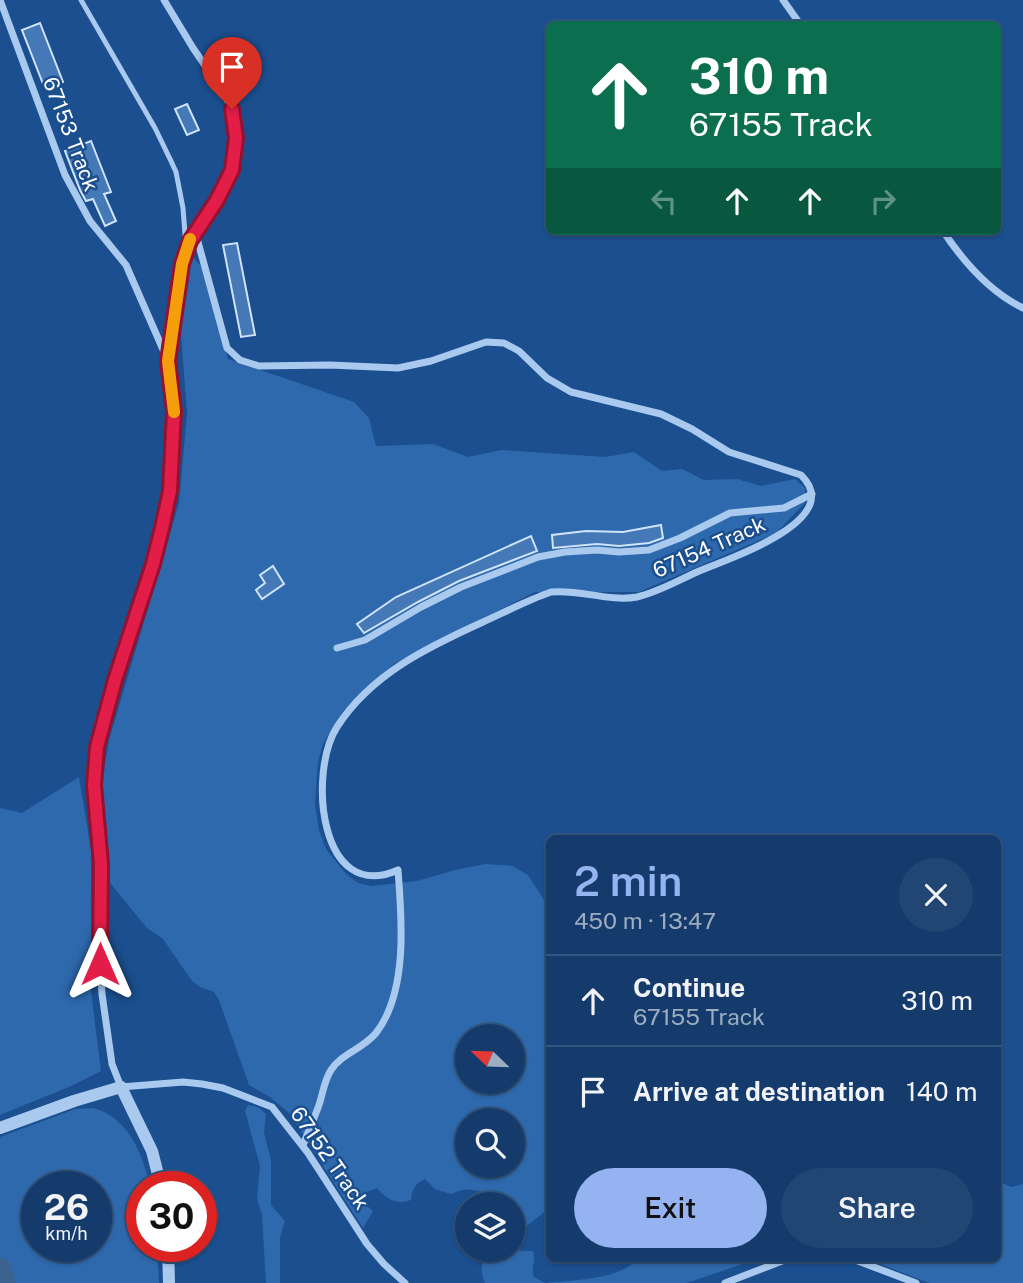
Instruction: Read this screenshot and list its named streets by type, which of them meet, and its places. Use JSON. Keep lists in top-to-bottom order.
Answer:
{
  "streets": {
    "street": ["67153 Track", "67154 Track", "67152 Track"]
  },
  "crossings": [
    ["67153 Track", "67152 Track"],
    ["67154 Track", "67152 Track"]
  ],
  "north": "top left",
  "page": {
    "turn": ["310 m", "67155 Track"],
    "heading": ["2 min", "450 m · 13:47"],
    "list": [
      {
        "name": "Continue",
        "note": "67155 Track",
        "value": "310 m"
      },
      {
        "name": "Arrive at destination",
        "value": "140 m"
      }
    ],
    "buttons": ["Exit", "Share"],
    "speed": "26 km/h",
    "limit": "30"
  }
}
